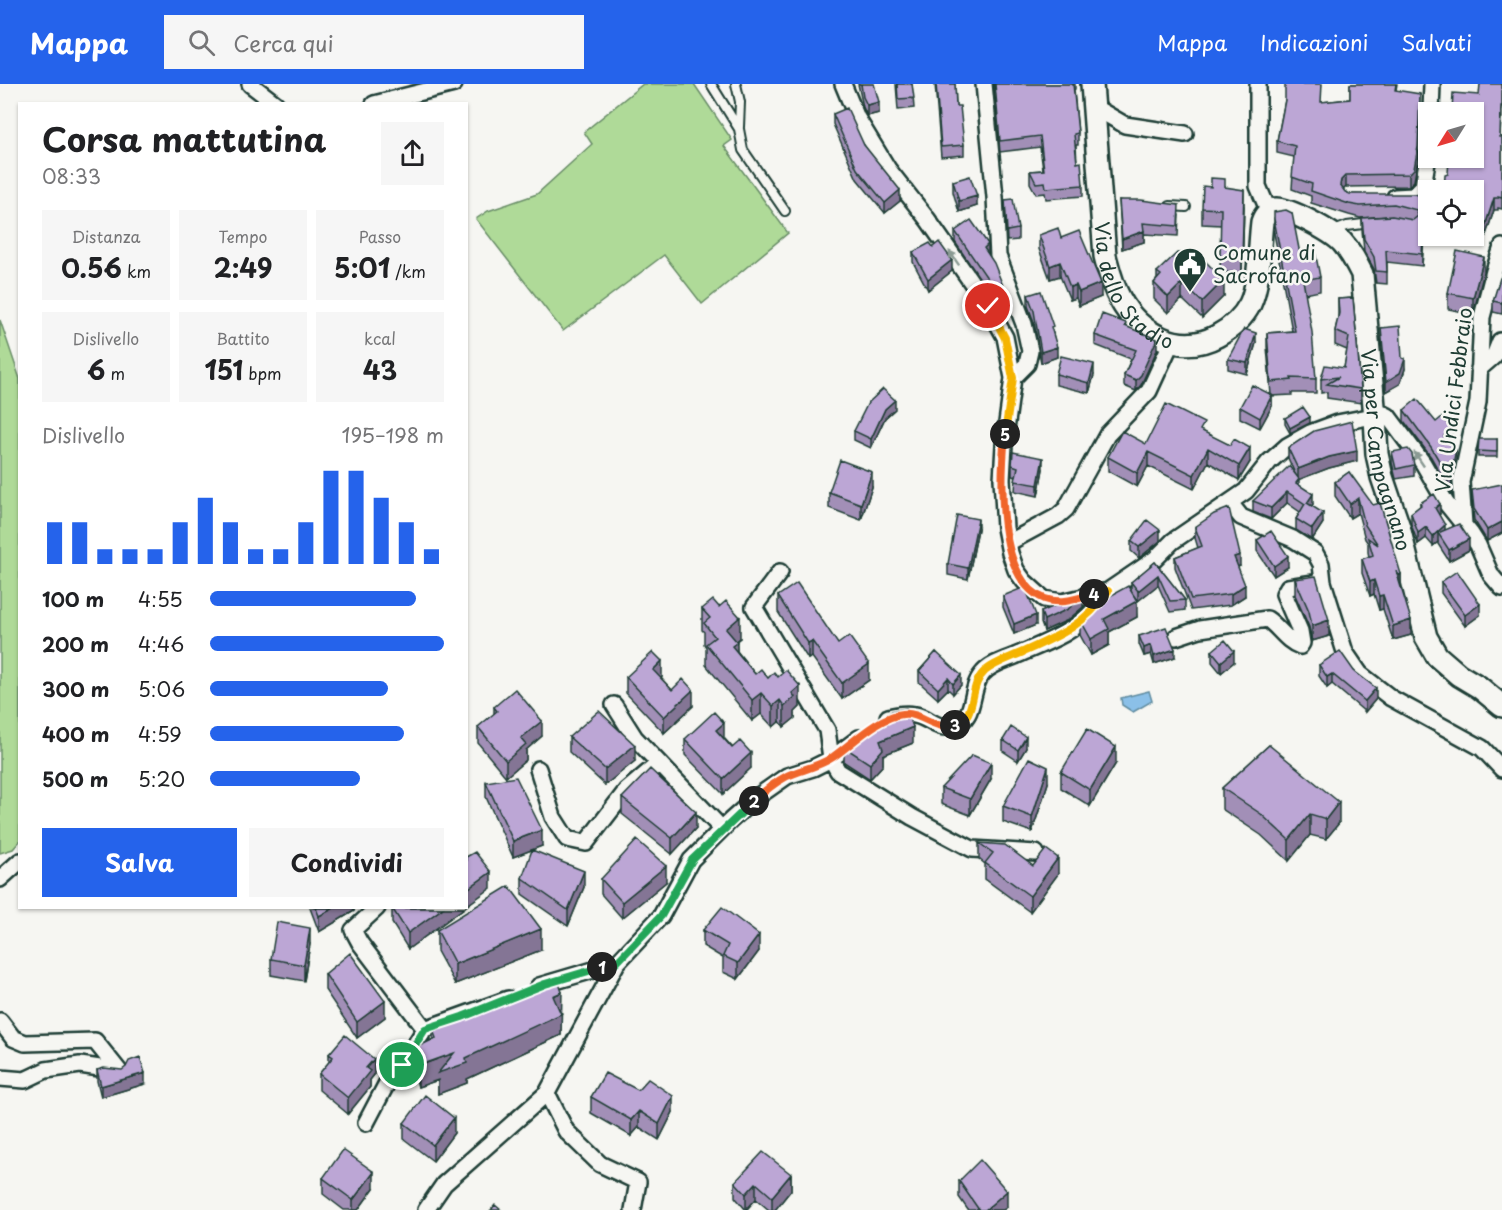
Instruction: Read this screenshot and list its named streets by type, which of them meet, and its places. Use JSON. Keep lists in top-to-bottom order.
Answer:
{
  "streets": {
    "street": ["Via dello Stadio", "Via Undici Febbraio", "Via per Campagnano"]
  },
  "crossings": [
    ["Via dello Stadio", "Via per Campagnano"]
  ],
  "places": {
    "public building": ["Comune di Sacrofano"]
  },
  "north": "bottom left",
  "page": {
    "header": "Mappa",
    "search": "Cerca qui",
    "nav": ["Mappa", "Indicazioni", "Salvati"],
    "heading": ["Corsa mattutina", "08:33"],
    "stats": [
      ["Distanza", "0.56 km"],
      ["Tempo", "2:49"],
      ["Passo", "5:01 /km"],
      ["Dislivello", "6 m"],
      ["Battito", "151 bpm"],
      ["kcal", "43"]
    ],
    "chart": ["Dislivello", "195–198 m"],
    "pins": [
      "5",
      "4",
      "3",
      "2",
      "1"
    ],
    "list": [
      {
        "name": "100 m",
        "note": "4:55"
      },
      {
        "name": "200 m",
        "note": "4:46"
      },
      {
        "name": "300 m",
        "note": "5:06"
      },
      {
        "name": "400 m",
        "note": "4:59"
      },
      {
        "name": "500 m",
        "note": "5:20"
      }
    ],
    "buttons": ["Salva", "Condividi"]
  }
}
